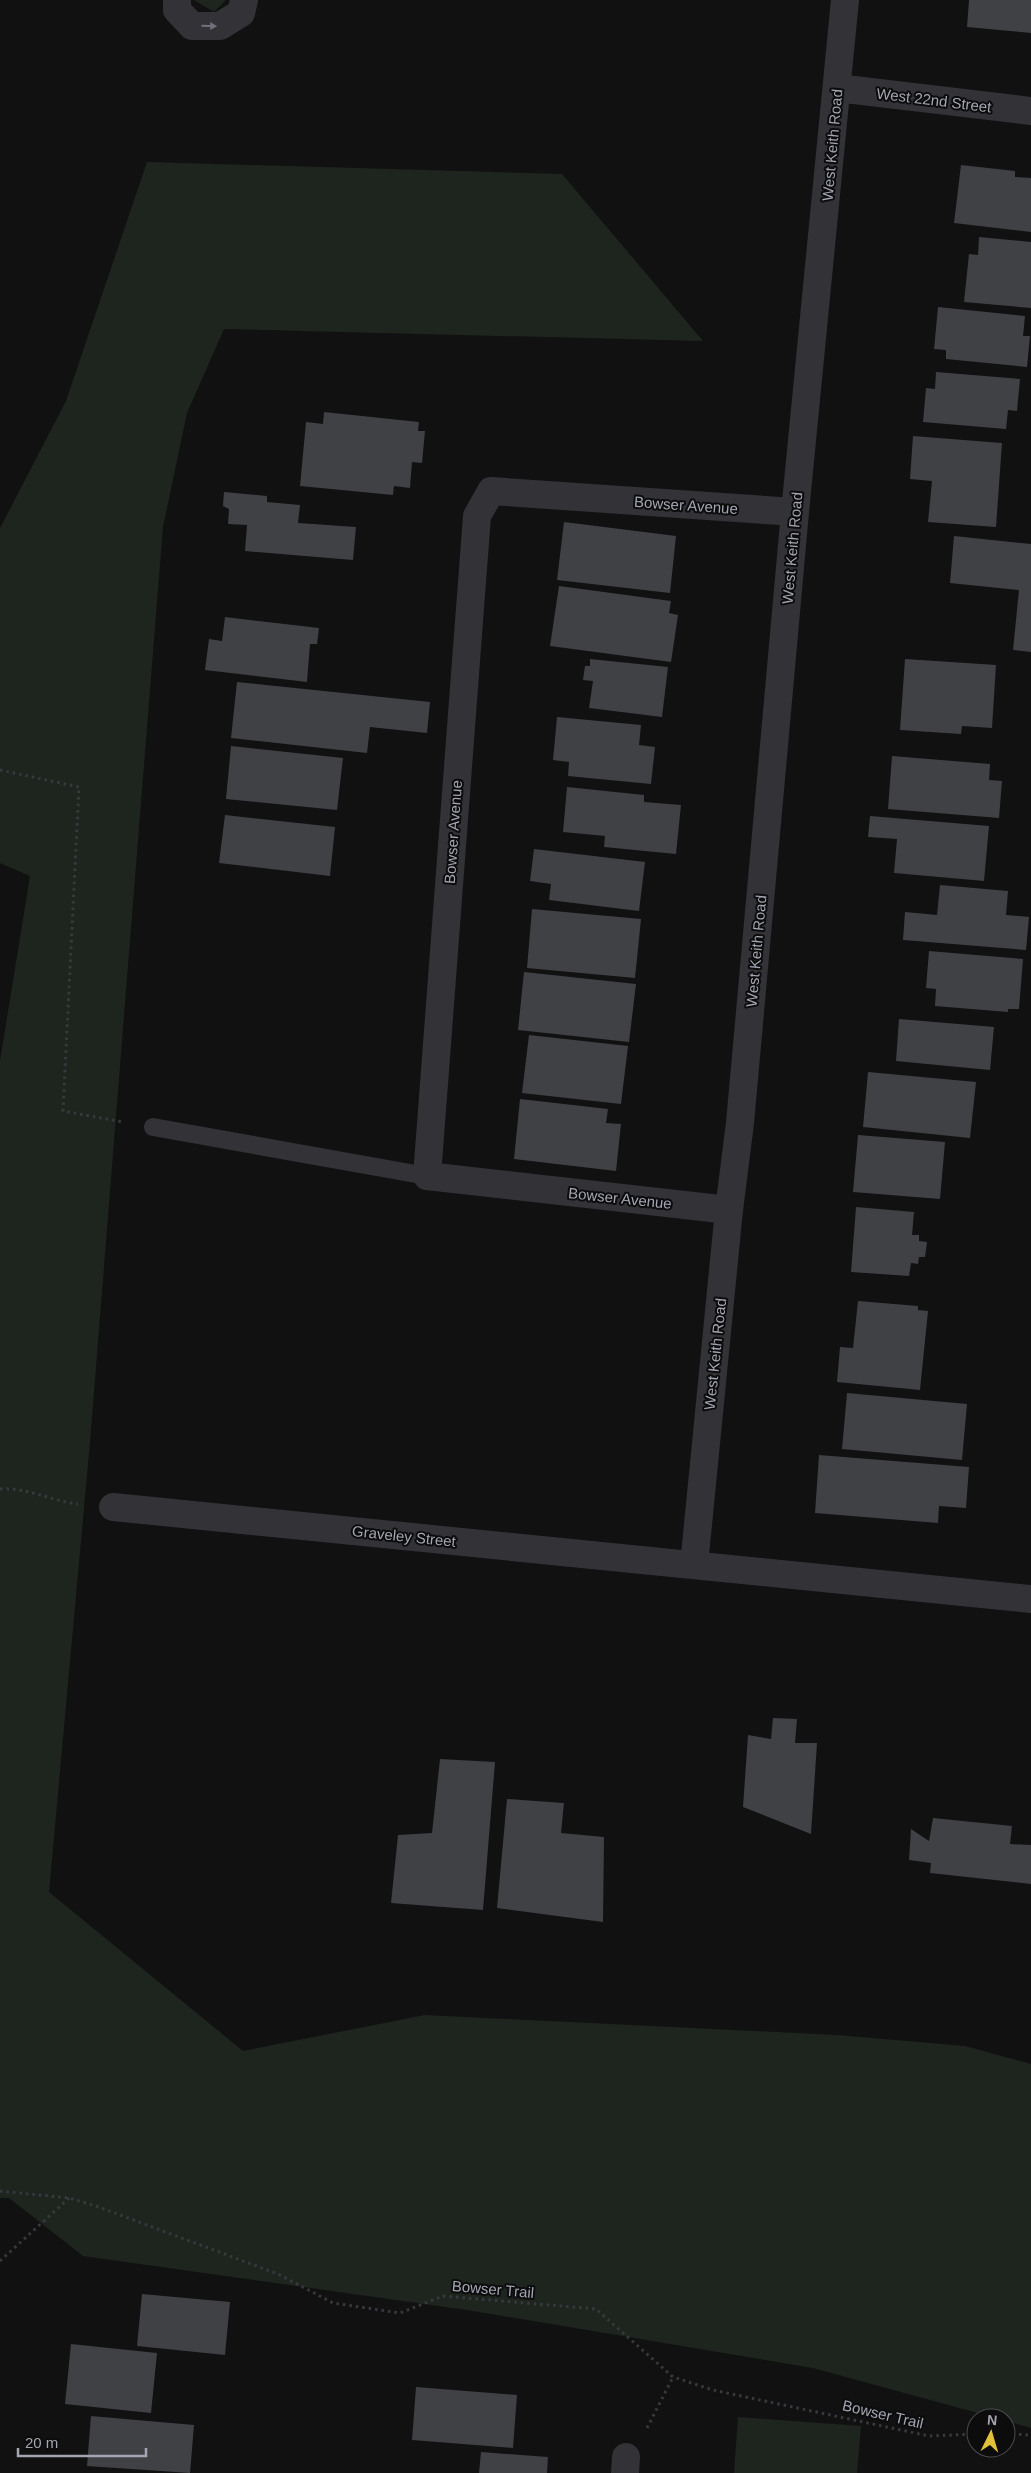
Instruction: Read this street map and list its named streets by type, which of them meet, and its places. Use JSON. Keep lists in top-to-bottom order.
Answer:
{
  "streets": {
    "street": [
      "West 22nd Street",
      "West Keith Road",
      "Bowser Avenue",
      "Graveley Street"
    ],
    "path": ["Bowser Trail"]
  },
  "crossings": [
    ["West 22nd Street", "West Keith Road"],
    ["West Keith Road", "Bowser Avenue"],
    ["West Keith Road", "Graveley Street"]
  ],
  "scale_bar": "20 m",
  "north": "top"
}
